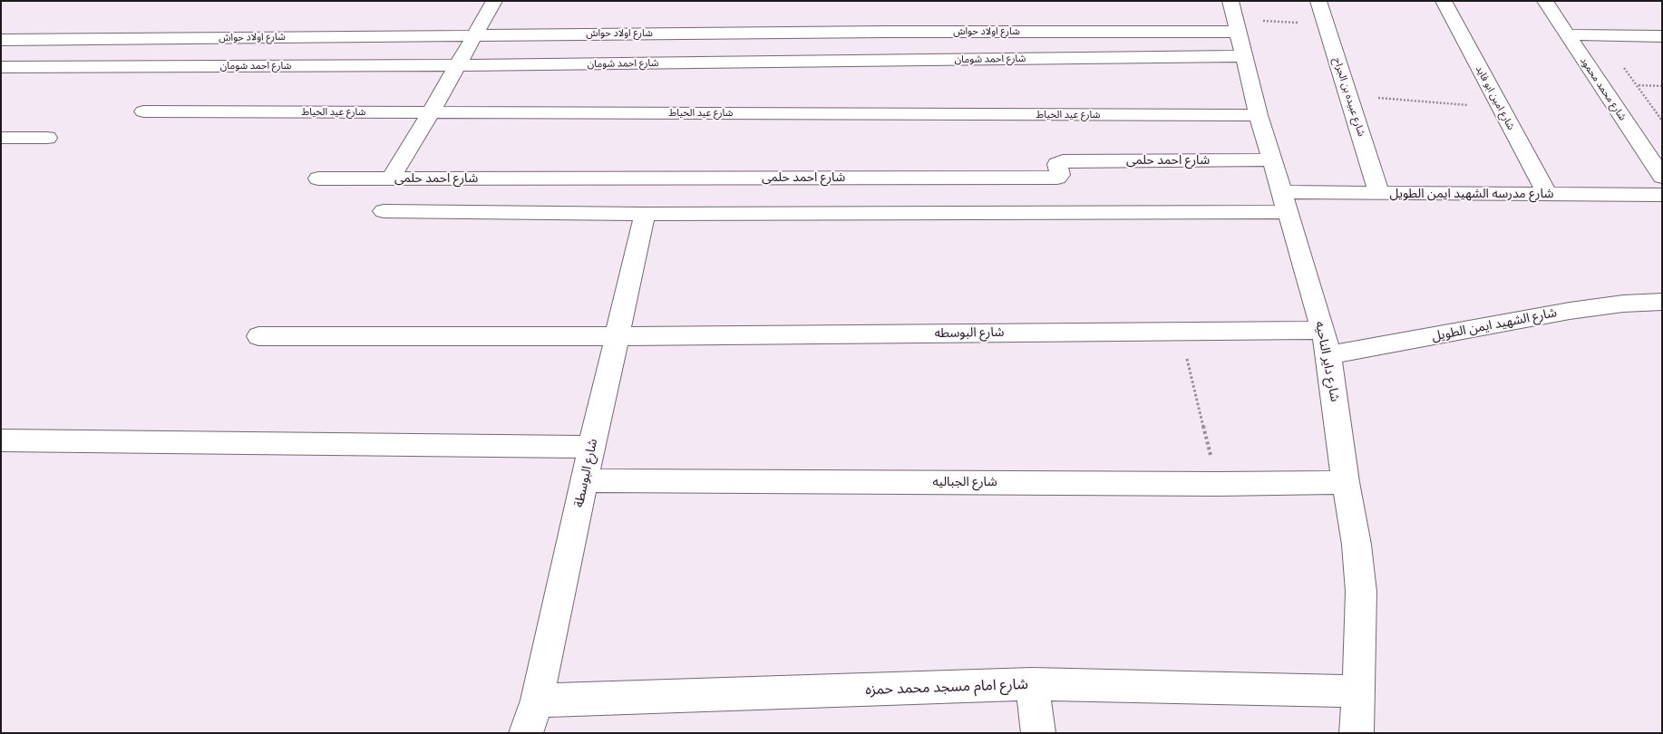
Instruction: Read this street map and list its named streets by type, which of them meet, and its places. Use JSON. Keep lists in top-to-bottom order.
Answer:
{
  "streets": {
    "street": [
      "شارع اولاد حواش",
      "شارع احمد شومان",
      "شارع محمد محمود",
      "شارع عبيده بن الجراح",
      "شارع امين ابو فايد",
      "شارع عيد الخياط",
      "شارع احمد حلمى",
      "شارع مدرسه الشهيد ايمن الطويل",
      "شارع الشهيد ايمن الطويل",
      "شارع البوسطه",
      "شارع داير الناحيه",
      "شارع البوسطة",
      "شارع الجباليه",
      "شارع امام مسجد محمد حمزه"
    ]
  },
  "crossings": [
    ["شارع اولاد حواش", "شارع داير الناحيه"],
    ["شارع احمد شومان", "شارع داير الناحيه"],
    ["شارع عبيده بن الجراح", "شارع مدرسه الشهيد ايمن الطويل"],
    ["شارع امين ابو فايد", "شارع مدرسه الشهيد ايمن الطويل"],
    ["شارع عيد الخياط", "شارع داير الناحيه"],
    ["شارع احمد حلمى", "شارع داير الناحيه"],
    ["شارع مدرسه الشهيد ايمن الطويل", "شارع داير الناحيه"],
    ["شارع مدرسه الشهيد ايمن الطويل", "شارع البوسطة"],
    ["شارع الشهيد ايمن الطويل", "شارع داير الناحيه"],
    ["شارع البوسطه", "شارع داير الناحيه"],
    ["شارع البوسطه", "شارع البوسطة"],
    ["شارع داير الناحيه", "شارع الجباليه"],
    ["شارع داير الناحيه", "شارع امام مسجد محمد حمزه"],
    ["شارع البوسطة", "شارع الجباليه"],
    ["شارع البوسطة", "شارع امام مسجد محمد حمزه"]
  ]
}
